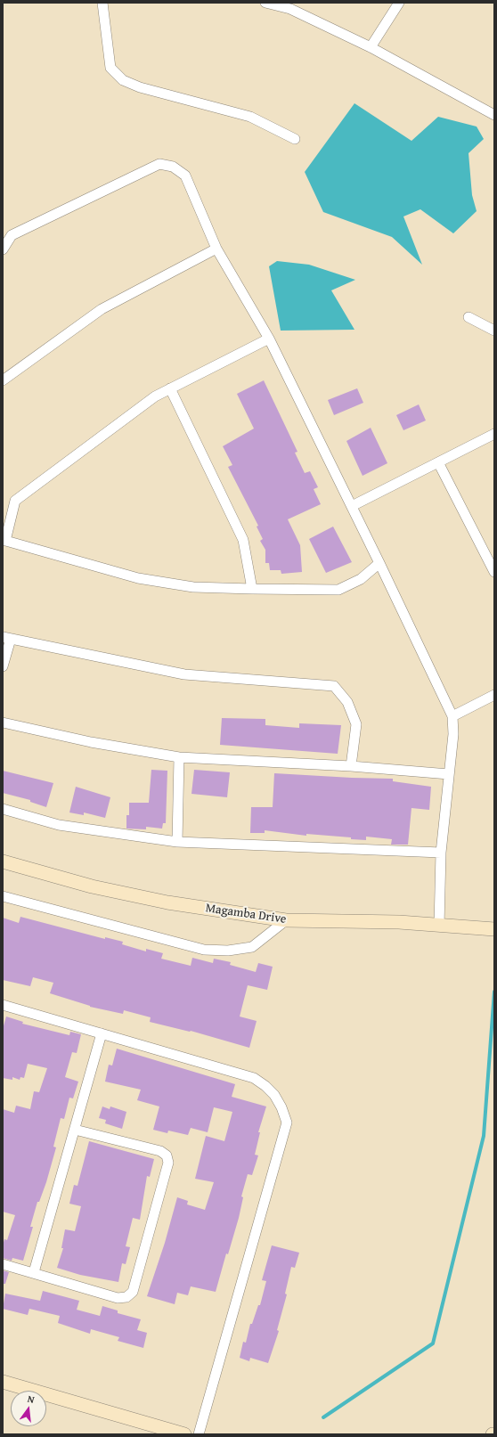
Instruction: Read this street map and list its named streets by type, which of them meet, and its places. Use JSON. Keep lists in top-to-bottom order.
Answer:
{
  "streets": {
    "street": ["Magamba Drive"]
  },
  "north": "top"
}
